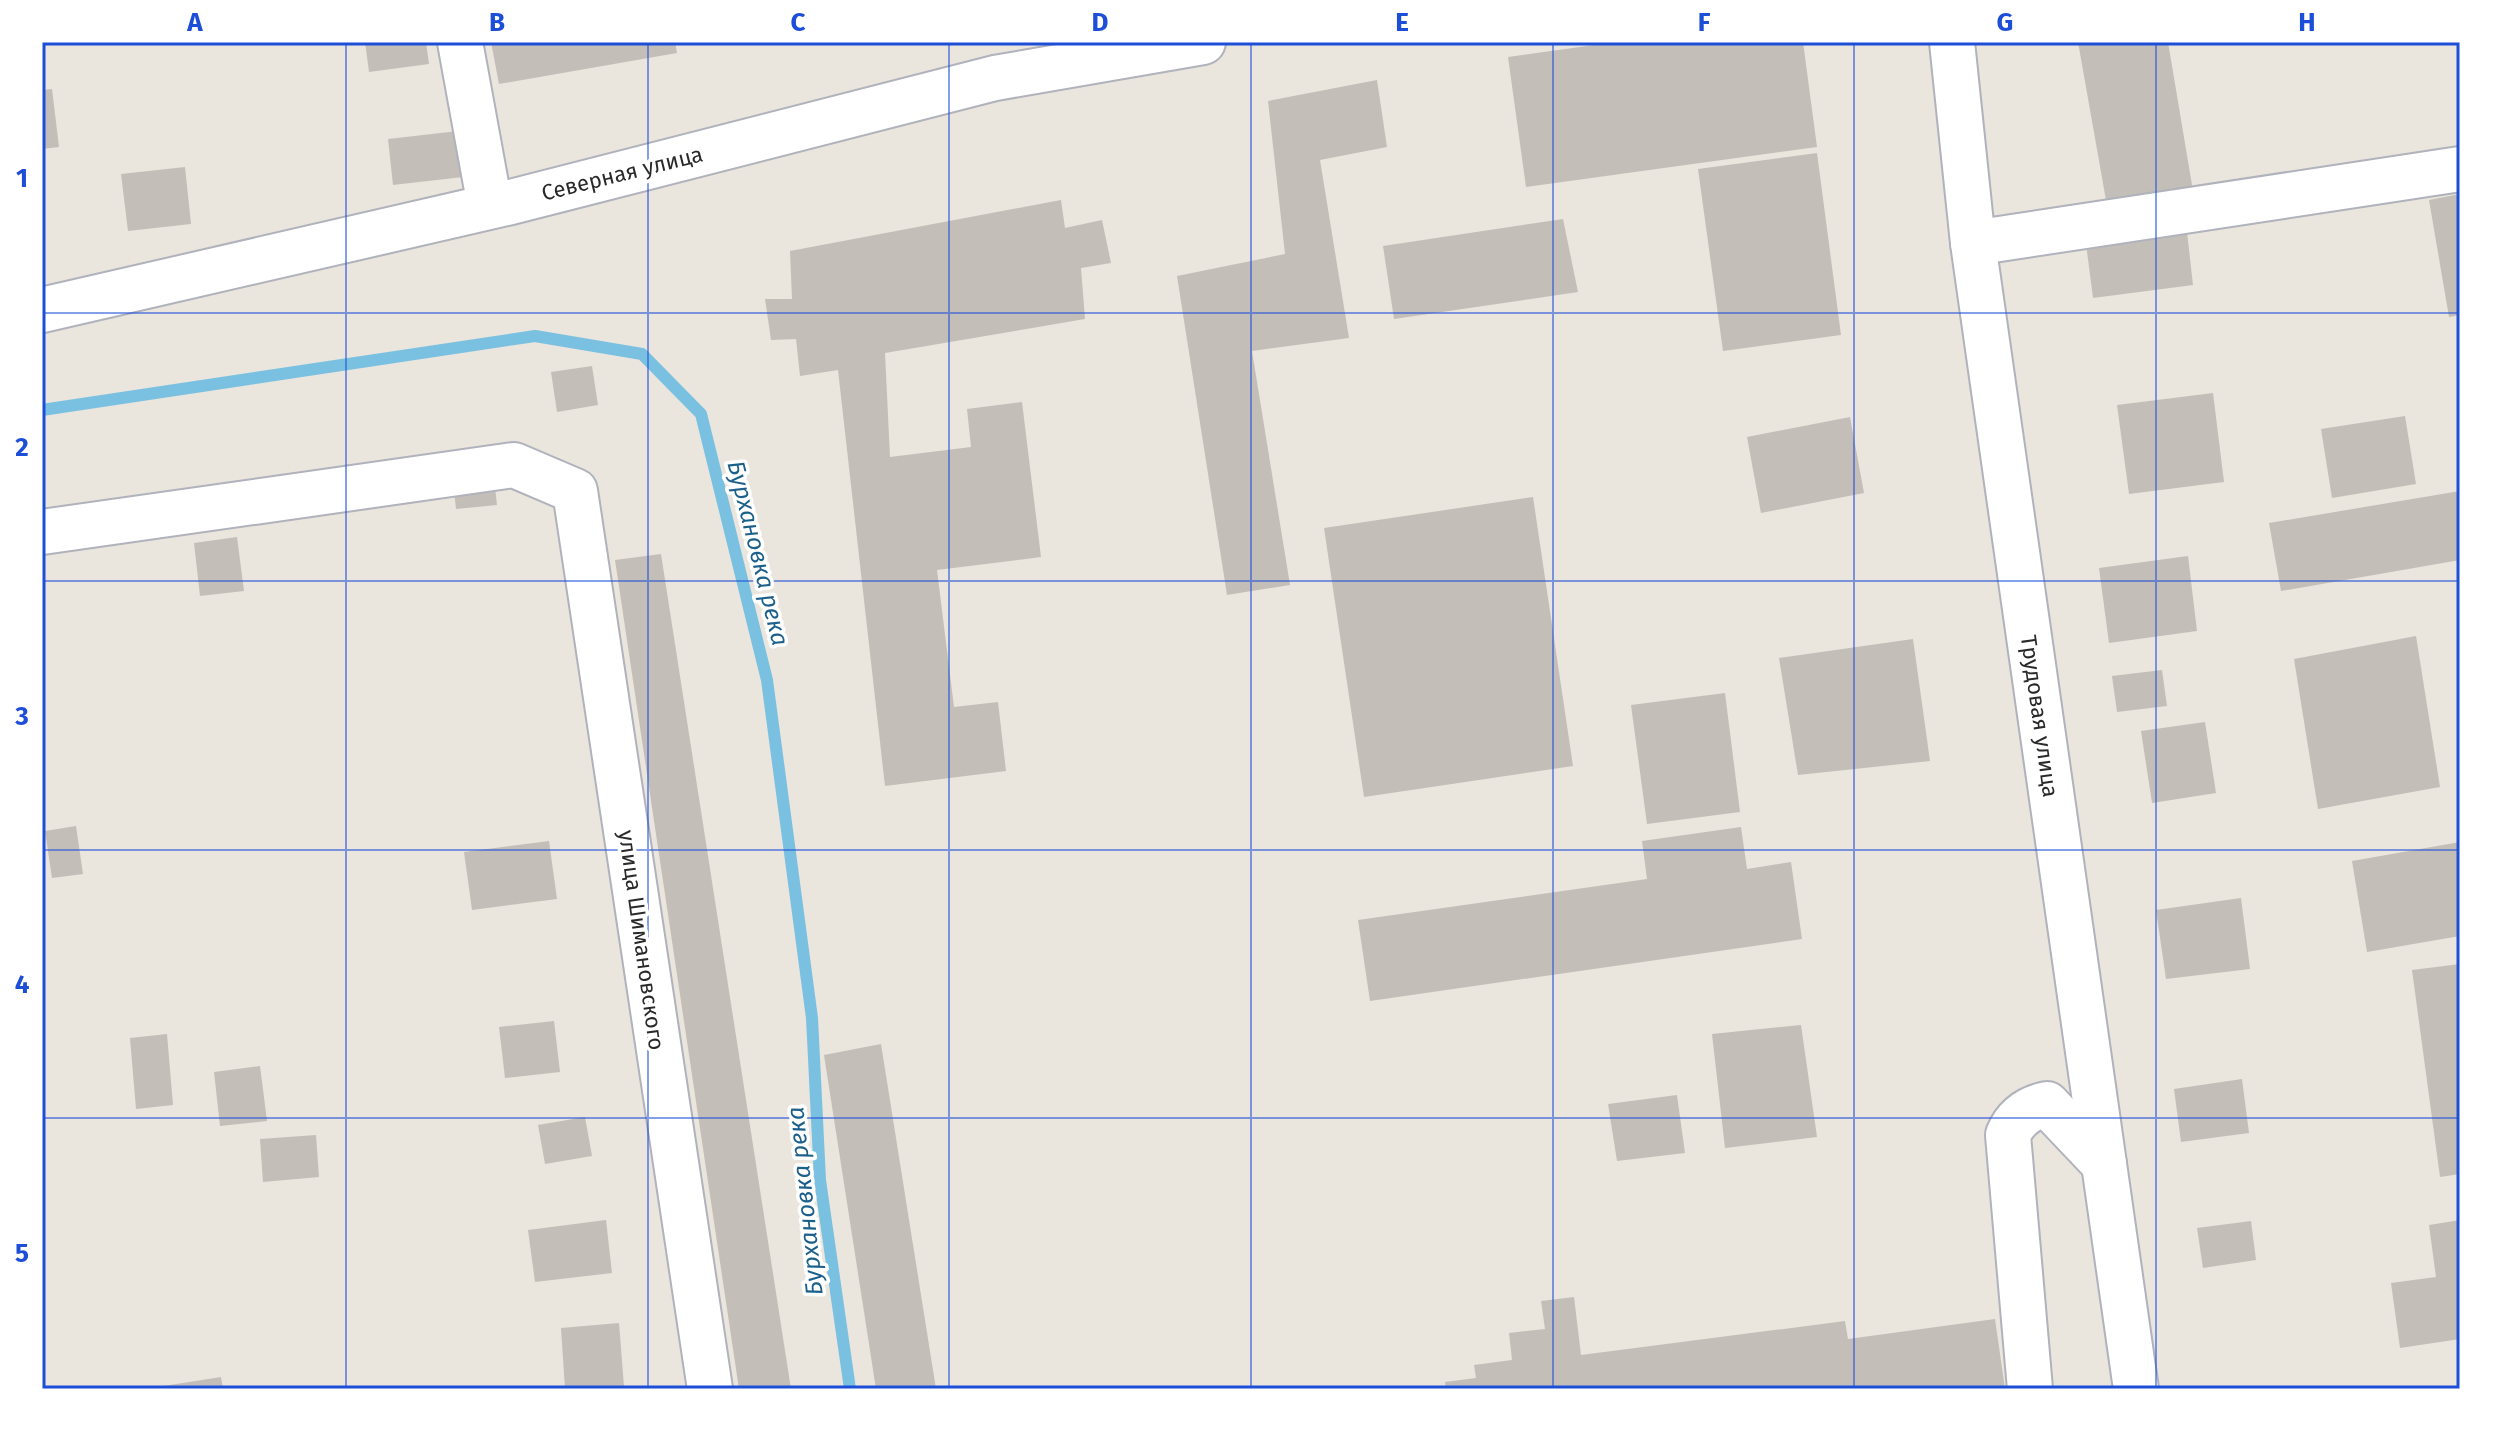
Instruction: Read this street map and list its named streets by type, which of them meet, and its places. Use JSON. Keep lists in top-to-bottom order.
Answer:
{
  "streets": {
    "street": ["Северная улица", "Трудовая улица", "улица Шимановского"]
  },
  "water": ["Бурхановка река"],
  "grid": {
    "columns": [
      "A",
      "B",
      "C",
      "D",
      "E",
      "F",
      "G",
      "H"
    ],
    "rows": [
      "1",
      "2",
      "3",
      "4",
      "5"
    ]
  }
}
